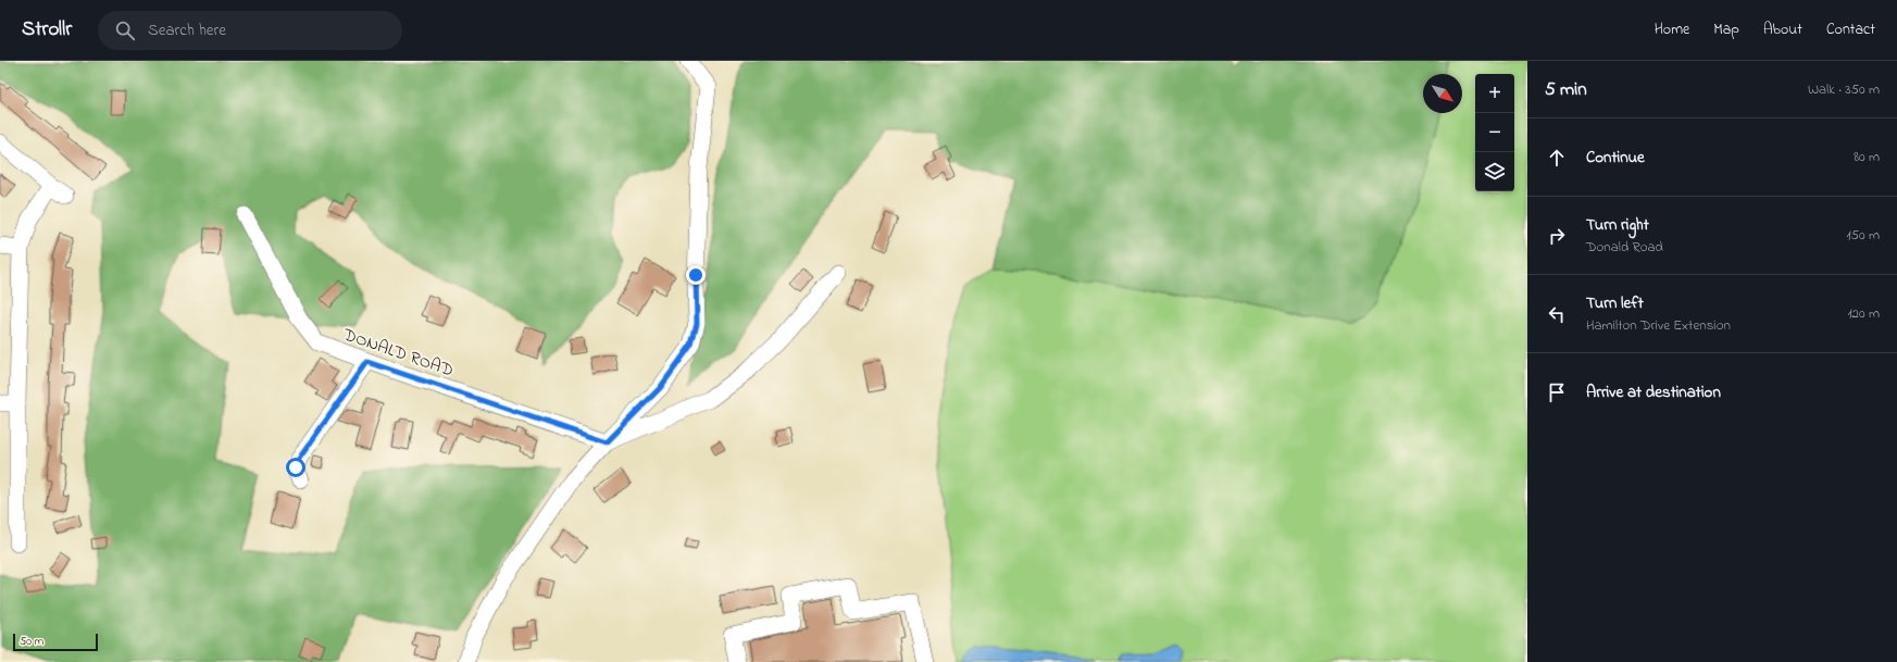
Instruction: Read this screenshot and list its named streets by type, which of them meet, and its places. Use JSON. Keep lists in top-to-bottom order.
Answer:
{
  "streets": {
    "street": ["DONALD ROAD"]
  },
  "scale_bar": "50 m",
  "north": "bottom right",
  "page": {
    "header": "Strollr",
    "search": "Search here",
    "nav": [
      "Home",
      "Map",
      "About",
      "Contact"
    ],
    "heading": ["5 min", "Walk · 350 m"],
    "map_buttons": ["+", "−"],
    "list": [
      ["Continue", "80 m"],
      ["Turn right", "Donald Road", "150 m"],
      ["Turn left", "Hamilton Drive Extension", "120 m"],
      "Arrive at destination"
    ],
    "scale": "50 m"
  }
}
